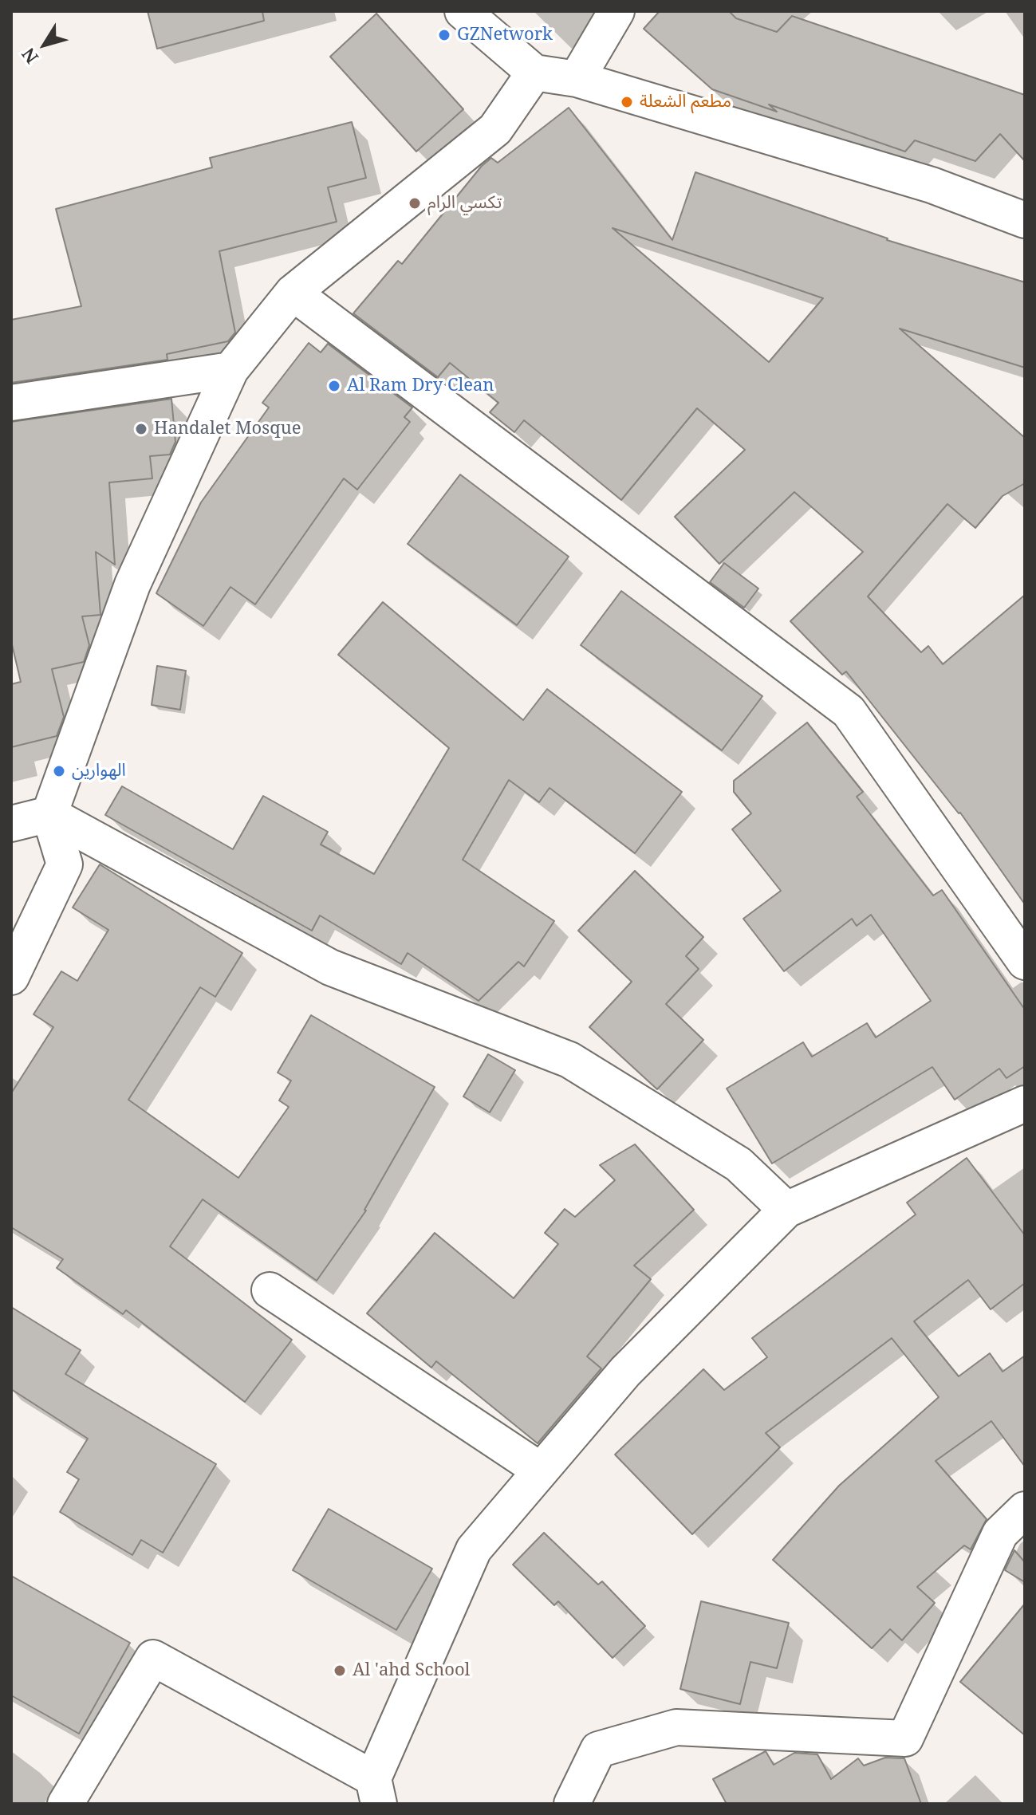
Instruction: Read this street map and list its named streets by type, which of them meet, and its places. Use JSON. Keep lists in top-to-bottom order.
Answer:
{
  "places": [
    "GZNetwork",
    "مطعم الشعلة",
    "تكسي الرام",
    "Al Ram Dry Clean",
    "Handalet Mosque",
    "الهوارين",
    "Al 'ahd School"
  ],
  "north": "bottom left"
}
